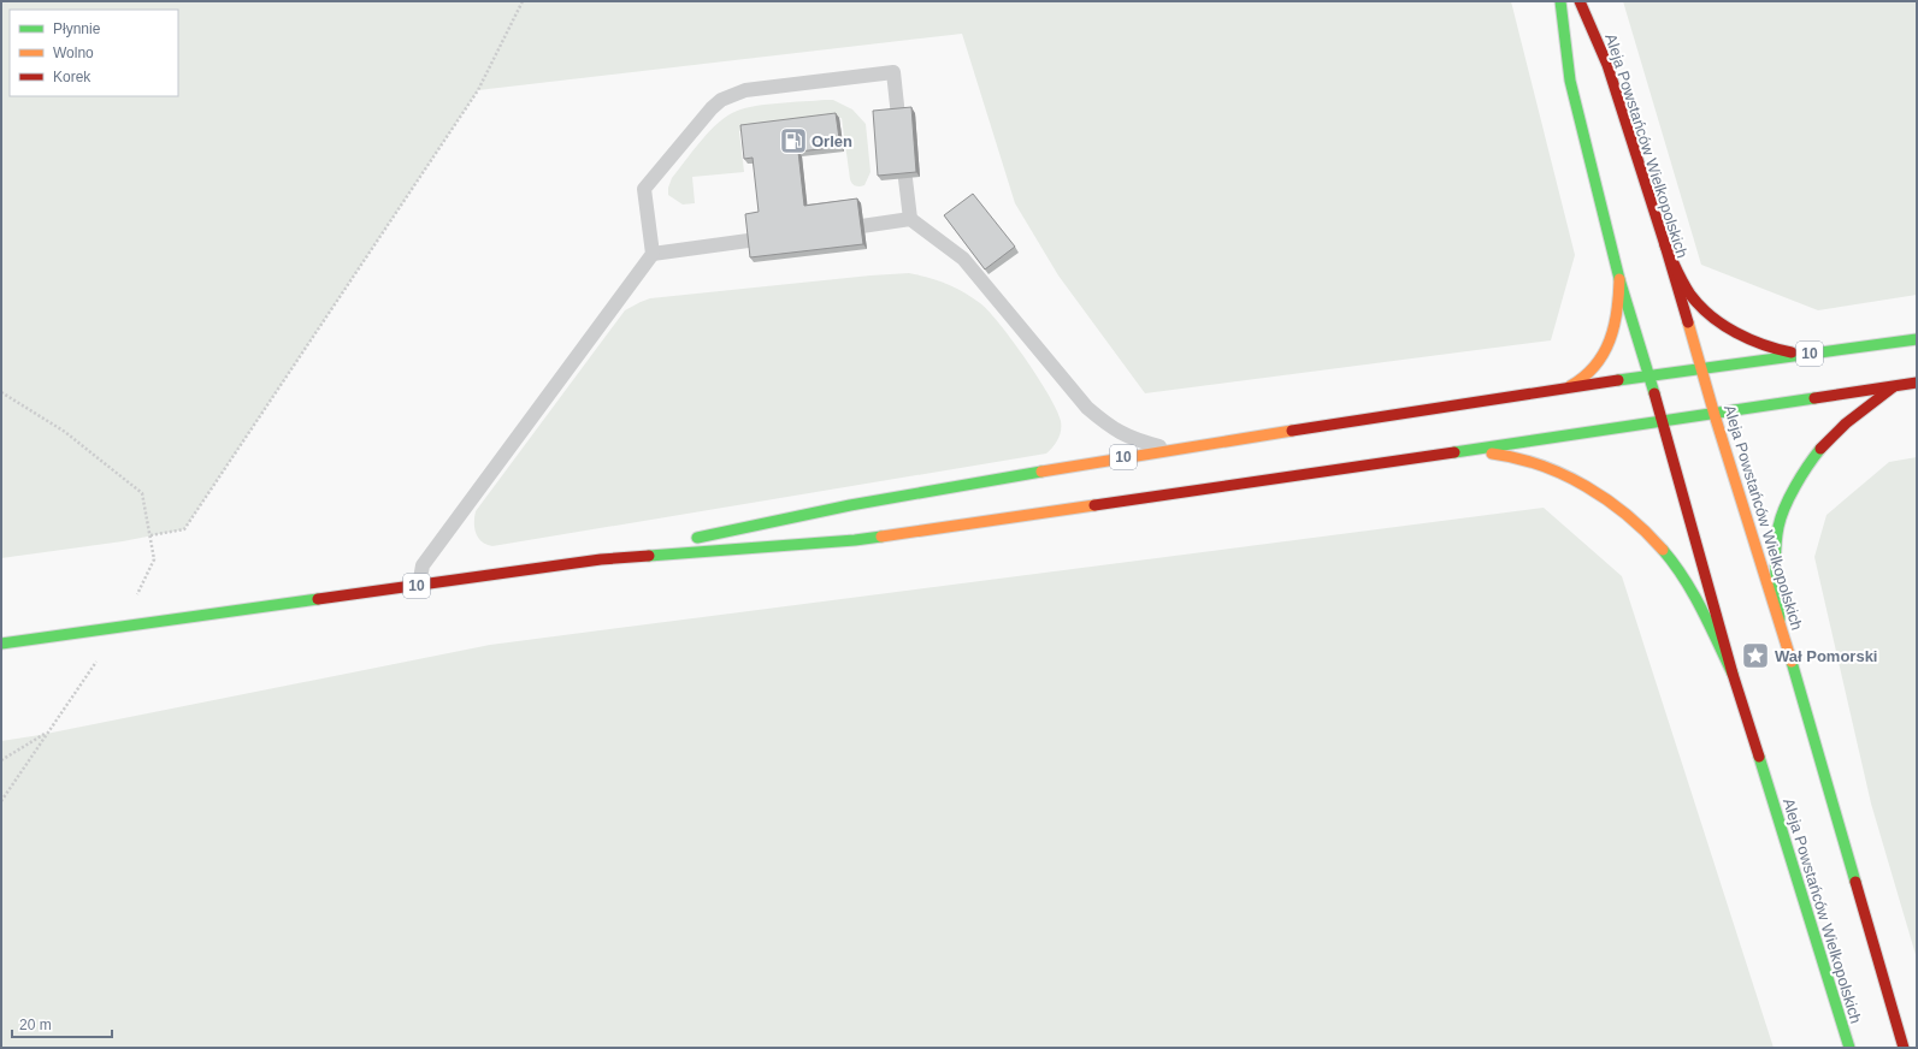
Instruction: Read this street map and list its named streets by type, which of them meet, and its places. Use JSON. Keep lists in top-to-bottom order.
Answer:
{
  "streets": {
    "main road": ["Aleja Powstańców Wielkopolskich", "10"]
  },
  "crossings": [
    ["Aleja Powstańców Wielkopolskich", "10"]
  ],
  "places": {
    "fuel station": ["Orlen"],
    "place": ["Wał Pomorski"]
  },
  "legend": ["Płynnie", "Wolno", "Korek"],
  "scale_bar": "20 m"
}
